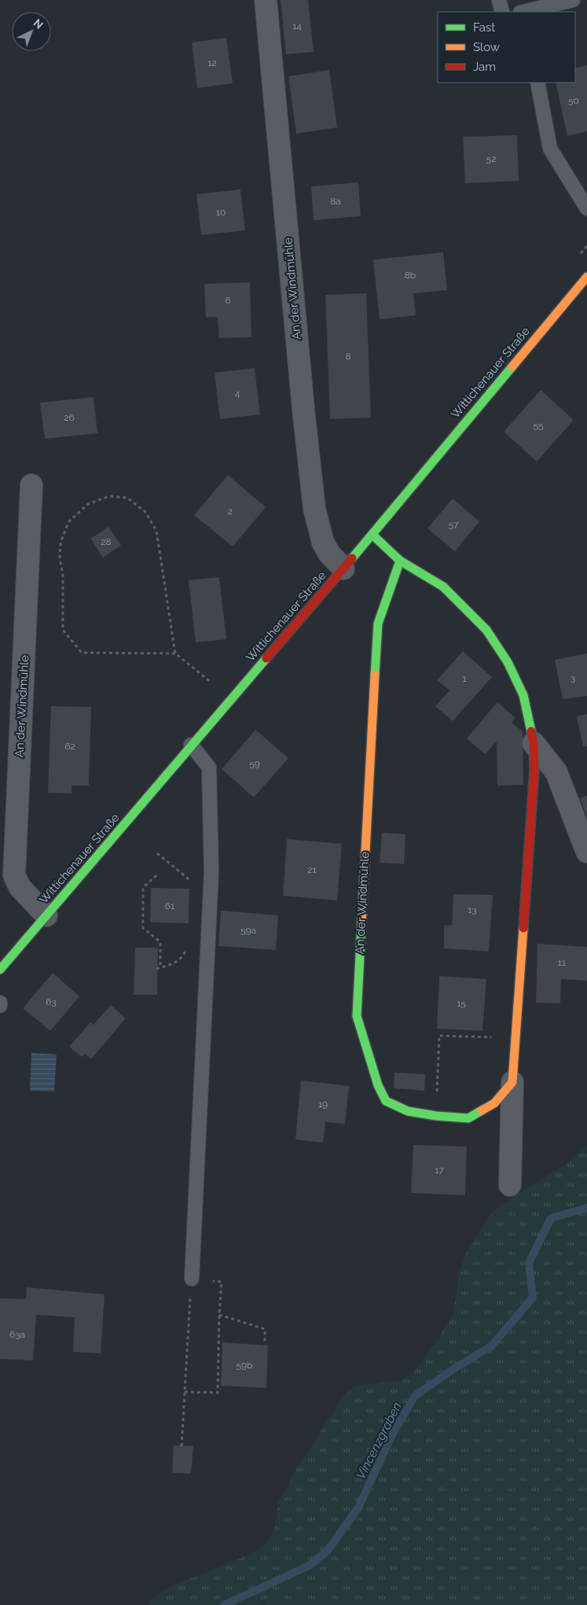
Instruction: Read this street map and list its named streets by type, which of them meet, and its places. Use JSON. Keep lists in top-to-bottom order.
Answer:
{
  "streets": {
    "street": ["An der Windmühle", "Wittichenauer Straße"]
  },
  "crossings": [
    ["An der Windmühle", "Wittichenauer Straße"]
  ],
  "water": ["Vincenzgraben"],
  "house_numbers": [
    "14",
    "12",
    "50",
    "52",
    "8a",
    "10",
    "8b",
    "6",
    "8",
    "4",
    "26",
    "55",
    "2",
    "57",
    "28",
    "3",
    "1",
    "62",
    "59",
    "21",
    "61",
    "13",
    "59a",
    "11",
    "63",
    "15",
    "19",
    "17",
    "63a",
    "59b"
  ],
  "legend": ["Fast", "Slow", "Jam"],
  "north": "top right"
}
